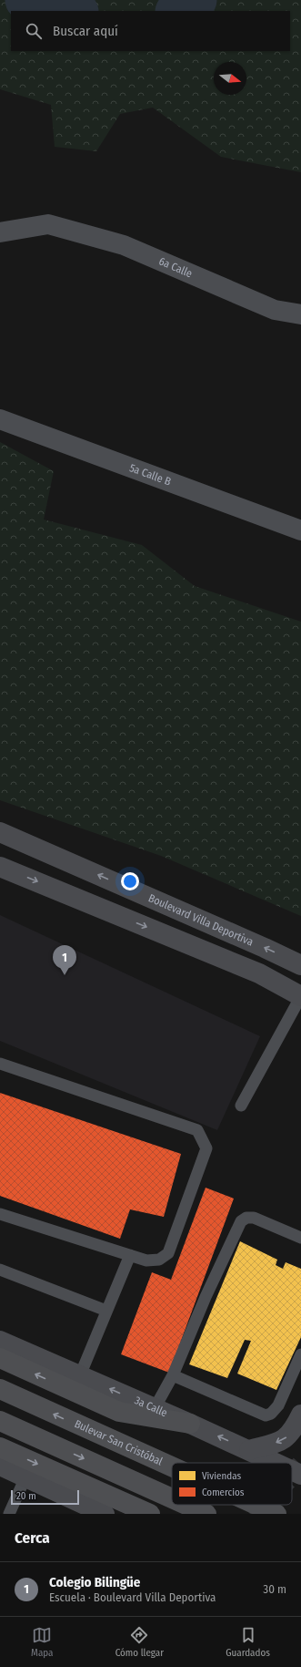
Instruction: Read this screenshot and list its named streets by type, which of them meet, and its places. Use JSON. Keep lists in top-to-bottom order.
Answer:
{
  "streets": {
    "main road": ["Boulevard Villa Deportiva", "3a Calle", "Bulevar San Cristóbal"],
    "street": ["6a Calle", "5a Calle B"]
  },
  "legend": ["Viviendas", "Comercios"],
  "scale_bar": "20 m",
  "north": "right",
  "page": {
    "search": "Buscar aquí",
    "pins": "1",
    "scale": "20 m",
    "heading": "Cerca",
    "list": [
      {
        "mark": "1",
        "name": "Colegio Bilingüe",
        "note": "Escuela · Boulevard Villa Deportiva",
        "value": "30 m"
      }
    ],
    "nav": ["Mapa", "Cómo llegar", "Guardados"]
  }
}
